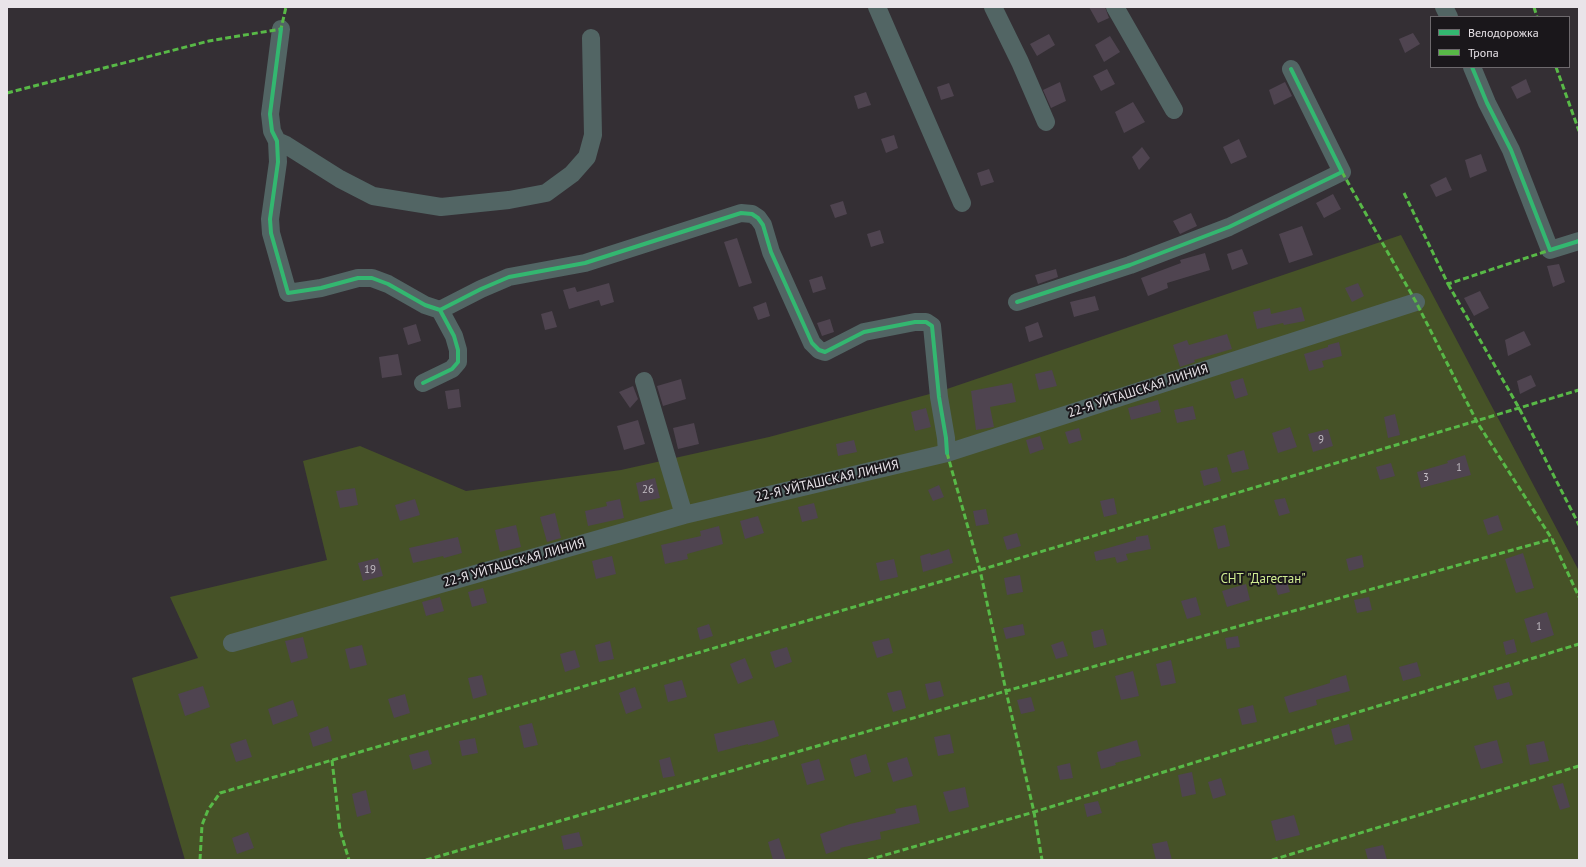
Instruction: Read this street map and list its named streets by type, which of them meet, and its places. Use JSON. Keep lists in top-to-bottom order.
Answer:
{
  "streets": {
    "street": ["22-Я УЙТАШСКАЯ ЛИНИЯ"]
  },
  "parks": ["СНТ \"Дагестан\""],
  "house_numbers": [
    "9",
    "1",
    "3",
    "26",
    "19",
    "1"
  ],
  "legend": ["Велодорожка", "Тропа"]
}
